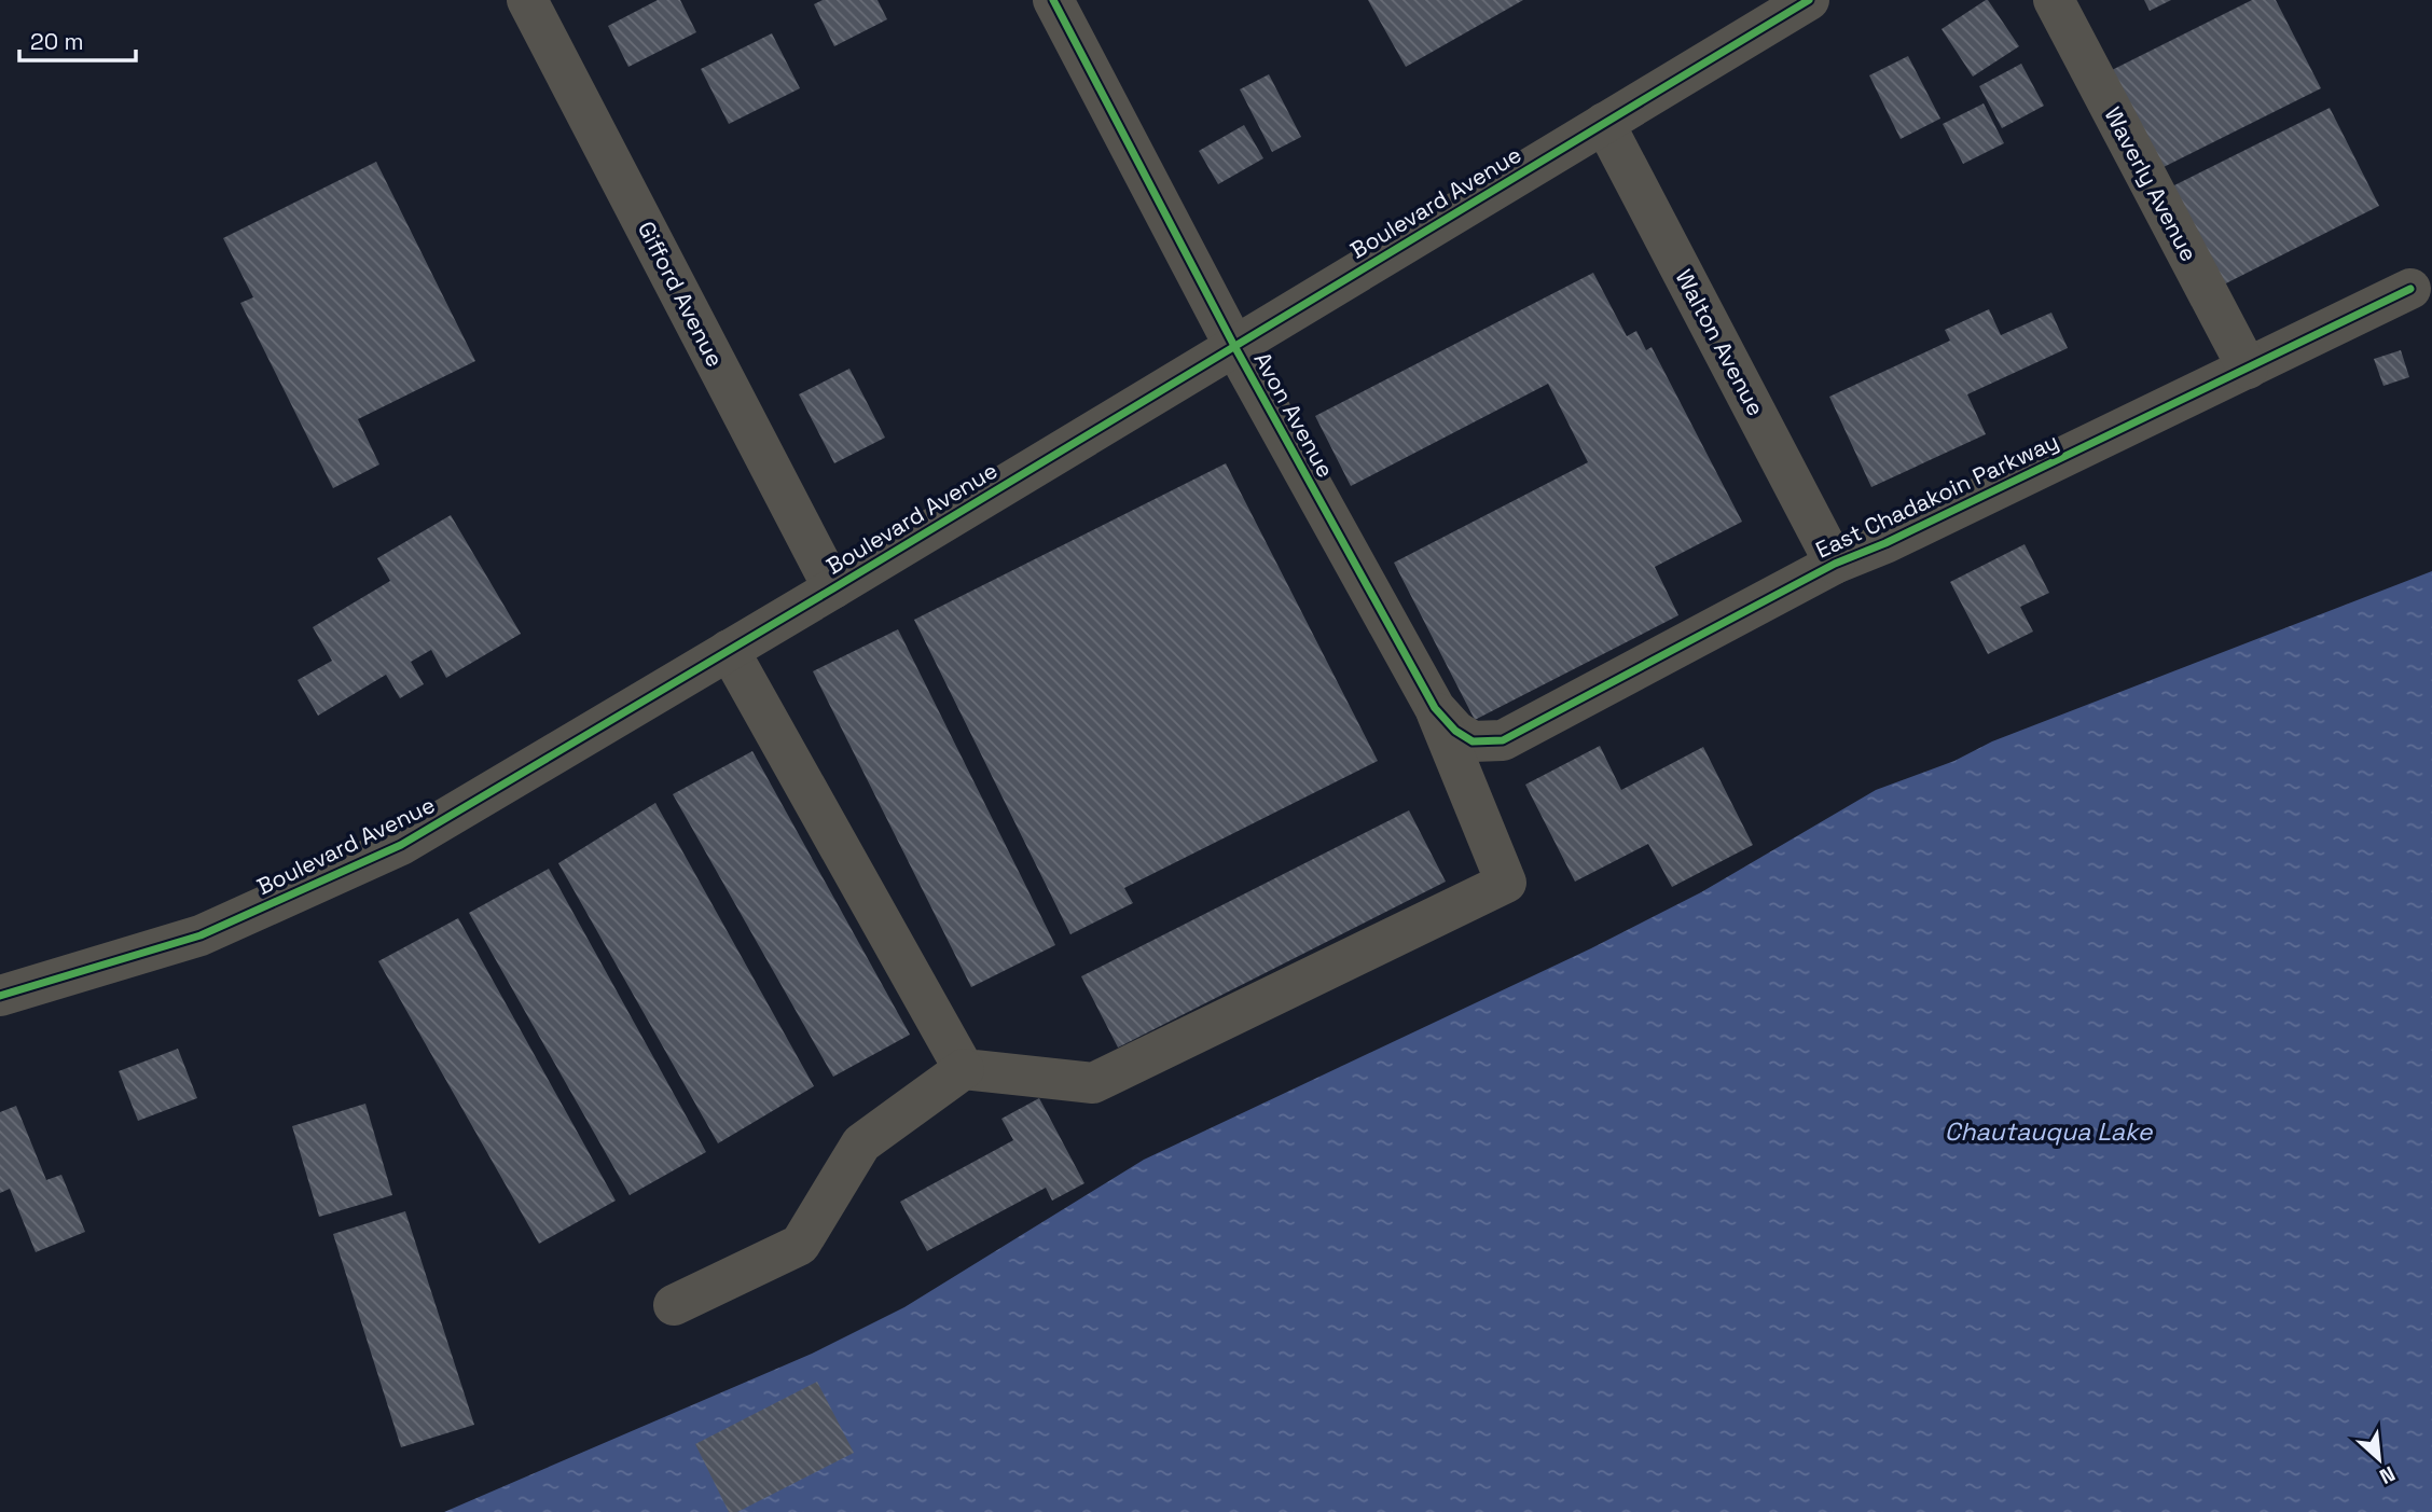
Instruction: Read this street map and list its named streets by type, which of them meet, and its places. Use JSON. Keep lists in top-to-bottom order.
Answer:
{
  "streets": {
    "street": [
      "Waverly Avenue",
      "Boulevard Avenue",
      "Gifford Avenue",
      "Walton Avenue",
      "Avon Avenue",
      "East Chadakoin Parkway"
    ]
  },
  "crossings": [
    ["Waverly Avenue", "East Chadakoin Parkway"],
    ["Boulevard Avenue", "Gifford Avenue"],
    ["Boulevard Avenue", "Walton Avenue"],
    ["Boulevard Avenue", "Avon Avenue"],
    ["Walton Avenue", "East Chadakoin Parkway"],
    ["Avon Avenue", "East Chadakoin Parkway"]
  ],
  "water": ["Chautauqua Lake"],
  "scale_bar": "20 m",
  "north": "bottom right"
}
